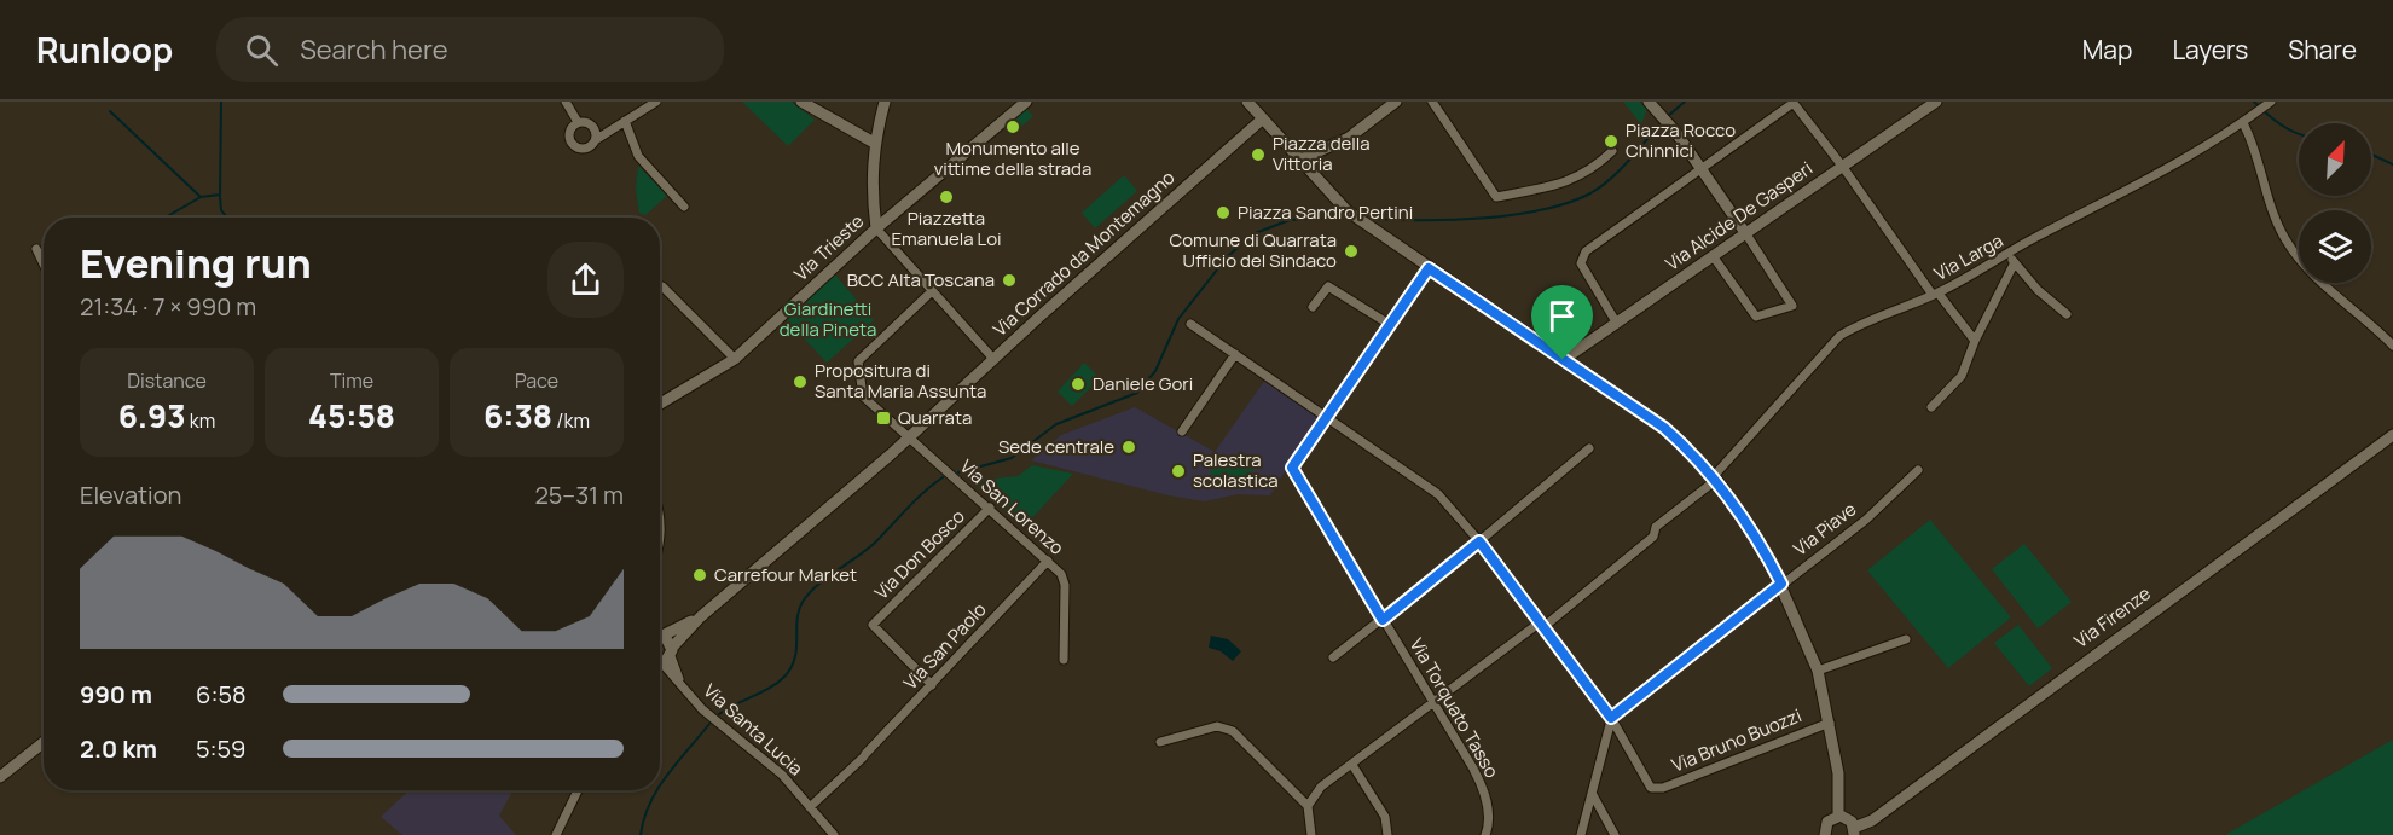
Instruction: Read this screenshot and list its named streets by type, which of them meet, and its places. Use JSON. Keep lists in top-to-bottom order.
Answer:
{
  "streets": {
    "street": [
      "Via Alcide De Gasperi",
      "Via Trieste",
      "Via Corrado da Montemagno",
      "Via Larga",
      "Via San Lorenzo",
      "Via Piave",
      "Via Don Bosco",
      "Via Firenze",
      "Via San Paolo",
      "Via Torquato Tasso",
      "Via Santa Lucia",
      "Via Bruno Buozzi"
    ]
  },
  "crossings": [
    ["Via Corrado da Montemagno", "Via San Lorenzo"],
    ["Via Corrado da Montemagno", "Via Santa Lucia"],
    ["Via Larga", "Via Torquato Tasso"],
    ["Via San Lorenzo", "Via Don Bosco"],
    ["Via San Lorenzo", "Via San Paolo"],
    ["Via Piave", "Via Bruno Buozzi"],
    ["Via Don Bosco", "Via San Paolo"],
    ["Via San Paolo", "Via Santa Lucia"]
  ],
  "parks": ["Giardinetti della Pineta"],
  "places": {
    "other": [
      "Monumento alle vittime della strada",
      "Piazza Rocco Chinnici",
      "Piazza della Vittoria",
      "Piazzetta Emanuela Loi",
      "Piazza Sandro Pertini",
      "Comune di Quarrata Ufficio del Sindaco",
      "BCC Alta Toscana",
      "Propositura di Santa Maria Assunta",
      "Daniele Gori",
      "Sede centrale",
      "Palestra scolastica",
      "Carrefour Market"
    ],
    "transit": ["Quarrata"]
  },
  "north": "top right",
  "page": {
    "header": "Runloop",
    "search": "Search here",
    "nav": ["Map", "Layers", "Share"],
    "heading": ["Evening run", "21:34 · 7 × 990 m"],
    "stats": [
      ["Distance", "6.93 km"],
      ["Time", "45:58"],
      ["Pace", "6:38 /km"]
    ],
    "chart": ["Elevation", "25–31 m"],
    "list": [
      {
        "name": "990 m",
        "note": "6:58"
      },
      {
        "name": "2.0 km",
        "note": "5:59"
      }
    ]
  }
}
